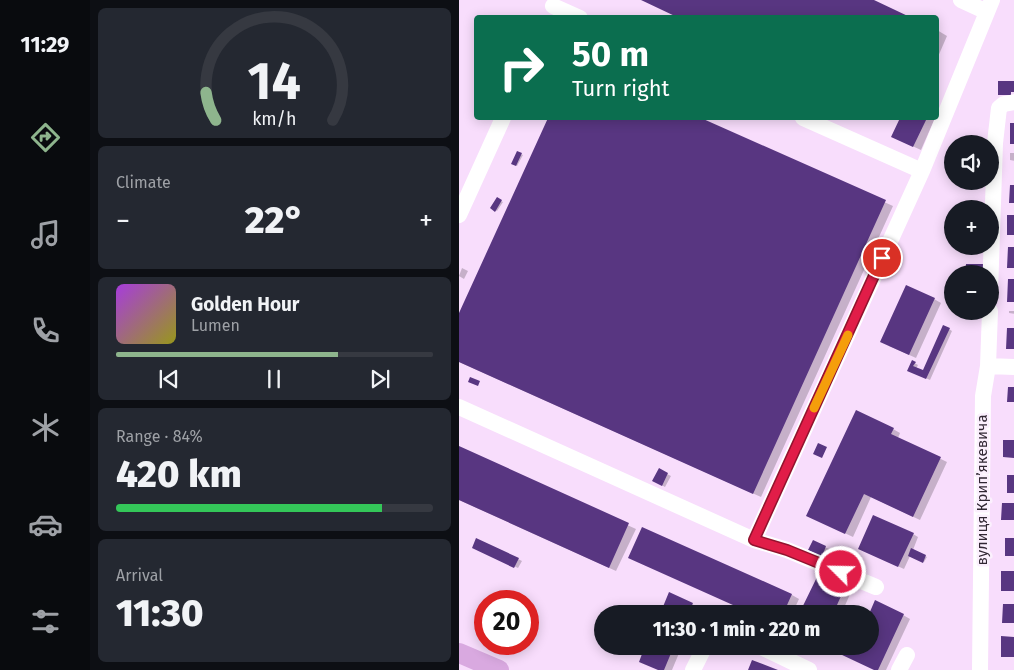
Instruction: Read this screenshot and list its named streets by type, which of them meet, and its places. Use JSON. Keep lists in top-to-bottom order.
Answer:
{
  "streets": {
    "street": ["вулиця Крипʼякевича"]
  },
  "page": {
    "tabs": "11:29",
    "turn": ["50 m", "Turn right"],
    "map_buttons": ["+", "−"],
    "tile": [
      "Climate",
      ["Range · 84%", "420 km"],
      ["Arrival", "11:30"]
    ],
    "heat": ["−", "22°", "+"],
    "song": ["Golden Hour", "Lumen"],
    "limit": "20",
    "trip": "11:30 · 1 min · 220 m",
    "gauge": ["14", "km/h"]
  }
}
